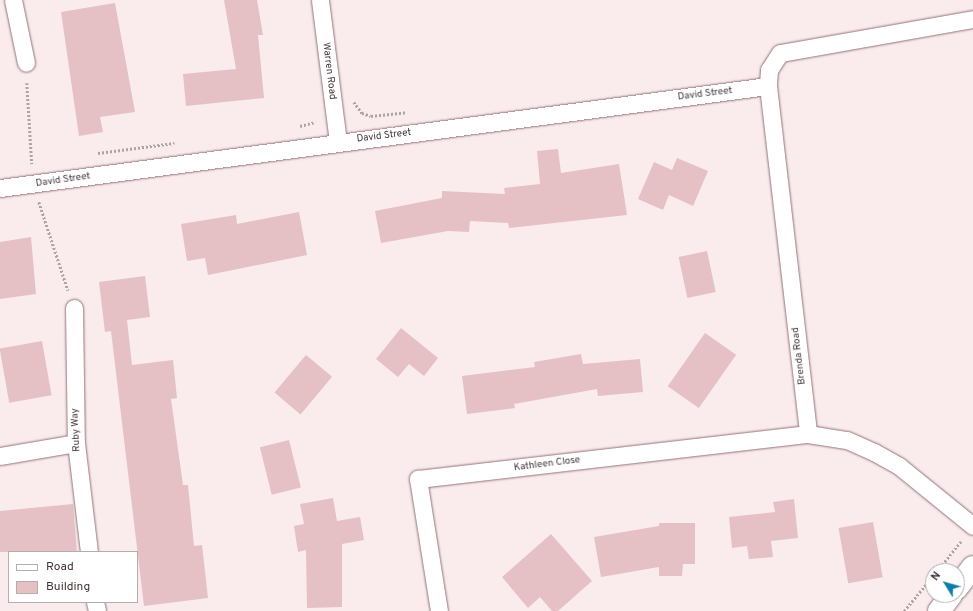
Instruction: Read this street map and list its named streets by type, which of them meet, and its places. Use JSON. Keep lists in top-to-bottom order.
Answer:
{
  "streets": {
    "street": [
      "Warren Road",
      "David Street",
      "Brenda Road",
      "Ruby Way",
      "Kathleen Close"
    ]
  },
  "crossings": [
    ["Warren Road", "David Street"],
    ["David Street", "Brenda Road"],
    ["Brenda Road", "Kathleen Close"]
  ],
  "legend": ["Road", "Building"],
  "north": "top left"
}
